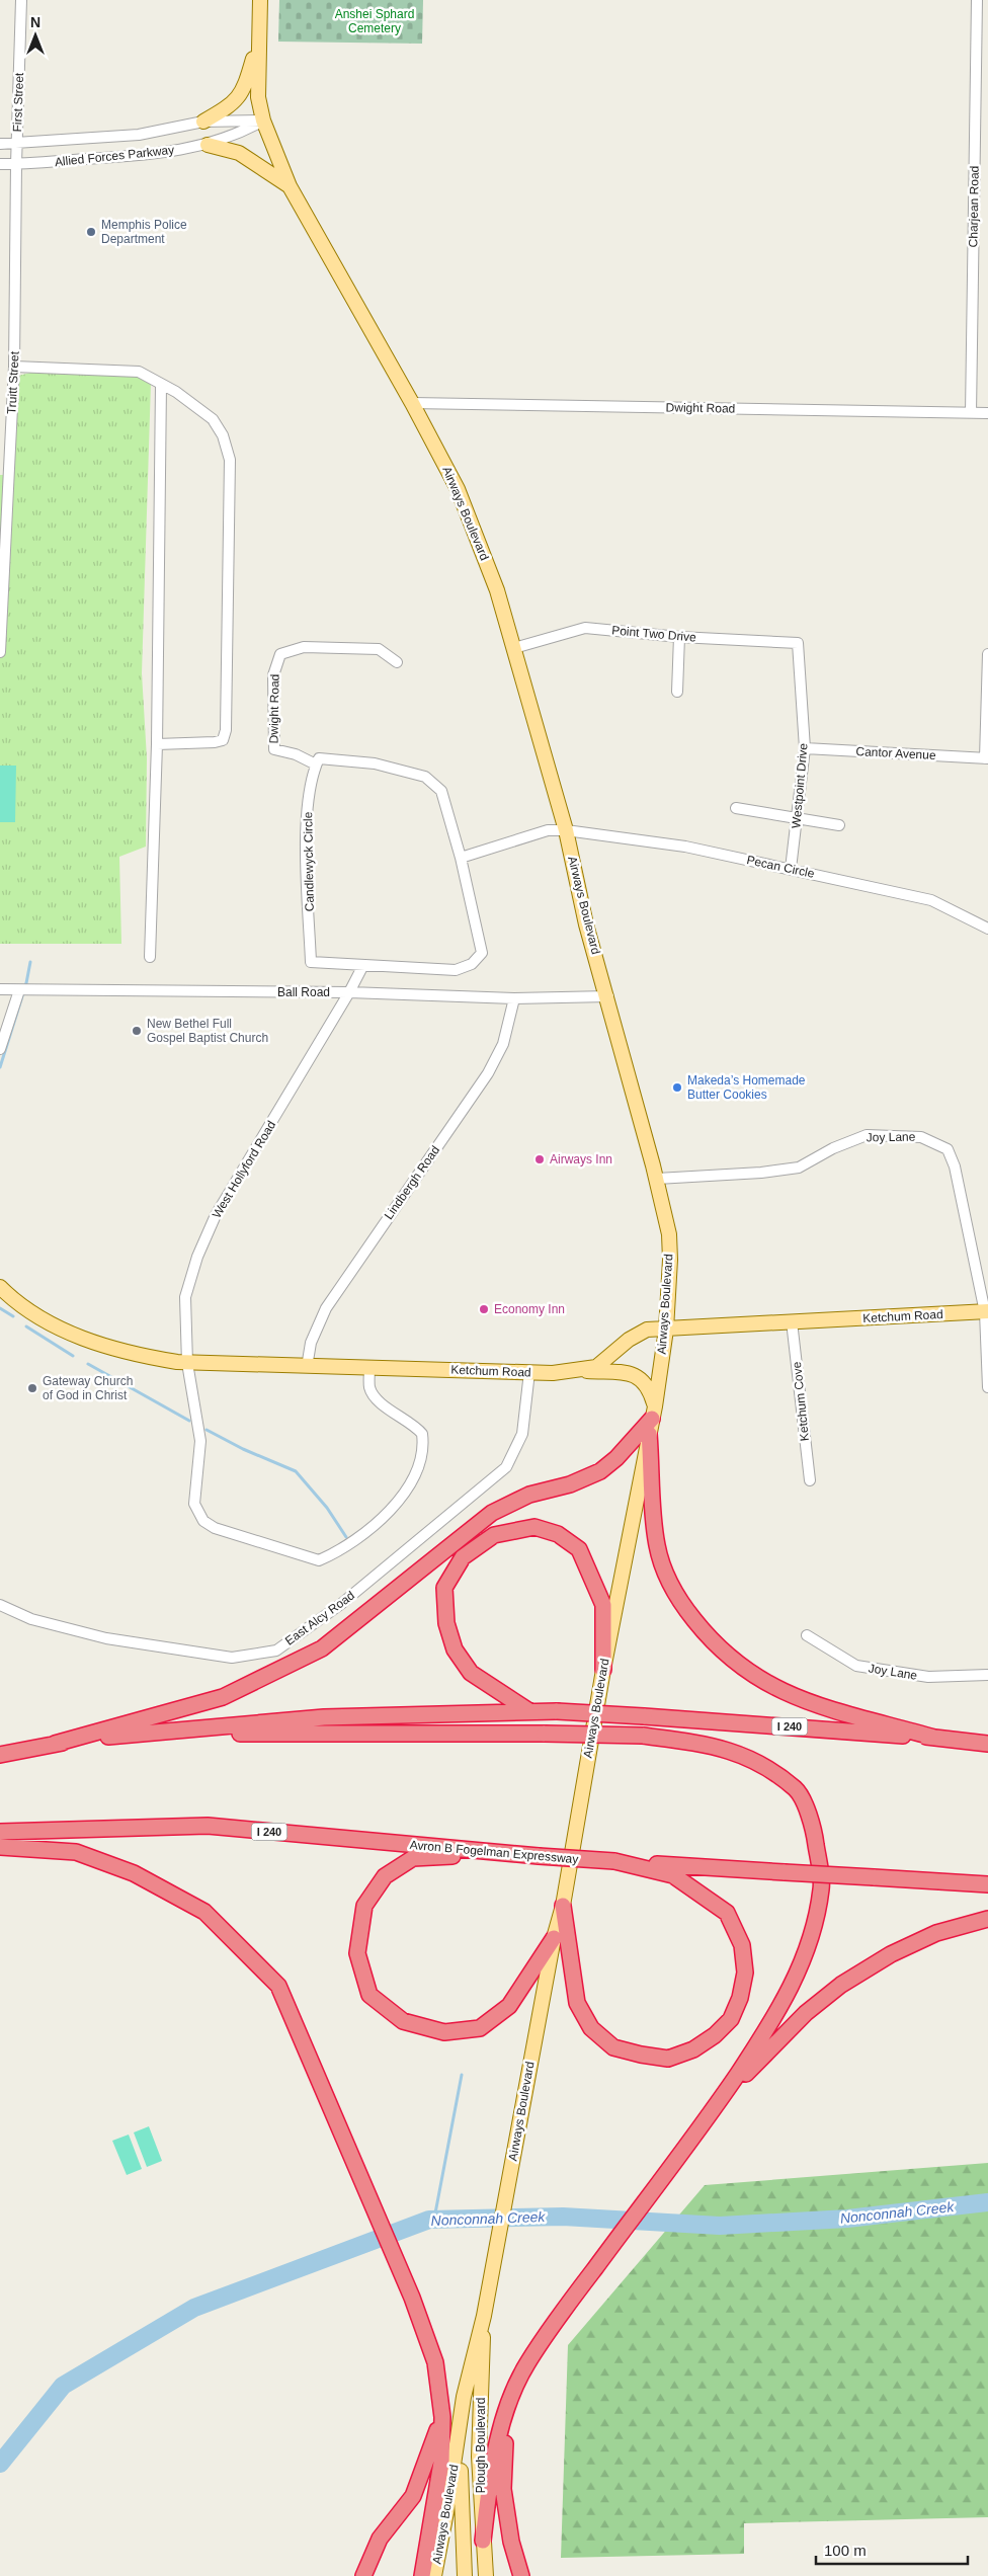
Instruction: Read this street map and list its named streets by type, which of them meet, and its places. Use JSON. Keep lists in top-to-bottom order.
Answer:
{
  "streets": {
    "highway": ["I 240", "Avron B Fogelman Expressway"],
    "main road": ["Airways Boulevard", "Ketchum Road", "Plough Boulevard"],
    "street": [
      "First Street",
      "Allied Forces Parkway",
      "Charjean Road",
      "Truitt Street",
      "Dwight Road",
      "Point Two Drive",
      "Cantor Avenue",
      "Westpoint Drive",
      "Candlewyck Circle",
      "Pecan Circle",
      "Ball Road",
      "Joy Lane",
      "West Hollyford Road",
      "Lindbergh Road",
      "Ketchum Cove",
      "East Alcy Road"
    ]
  },
  "crossings": [
    ["First Street", "Allied Forces Parkway"],
    ["First Street", "Truitt Street"],
    ["Allied Forces Parkway", "Truitt Street"],
    ["Allied Forces Parkway", "Airways Boulevard"],
    ["Charjean Road", "Dwight Road"],
    ["Dwight Road", "Airways Boulevard"],
    ["Dwight Road", "Candlewyck Circle"],
    ["Airways Boulevard", "Point Two Drive"],
    ["Airways Boulevard", "Pecan Circle"],
    ["Airways Boulevard", "Ball Road"],
    ["Airways Boulevard", "Joy Lane"],
    ["Airways Boulevard", "Ketchum Road"],
    ["Airways Boulevard", "Plough Boulevard"],
    ["Point Two Drive", "Westpoint Drive"],
    ["Cantor Avenue", "Westpoint Drive"],
    ["Westpoint Drive", "Pecan Circle"],
    ["Ball Road", "West Hollyford Road"],
    ["Ball Road", "Lindbergh Road"],
    ["Joy Lane", "Ketchum Road"],
    ["West Hollyford Road", "Ketchum Road"],
    ["Lindbergh Road", "Ketchum Road"],
    ["Ketchum Road", "Ketchum Cove"],
    ["Ketchum Road", "East Alcy Road"]
  ],
  "water": ["Nonconnah Creek"],
  "parks": ["Anshei Sphard Cemetery"],
  "places": [
    "Memphis Police Department",
    "New Bethel Full Gospel Baptist Church",
    "Makeda’s Homemade Butter Cookies",
    "Airways Inn",
    "Economy Inn",
    "Gateway Church of God in Christ"
  ],
  "scale_bar": "100 m",
  "north": "top"
}
